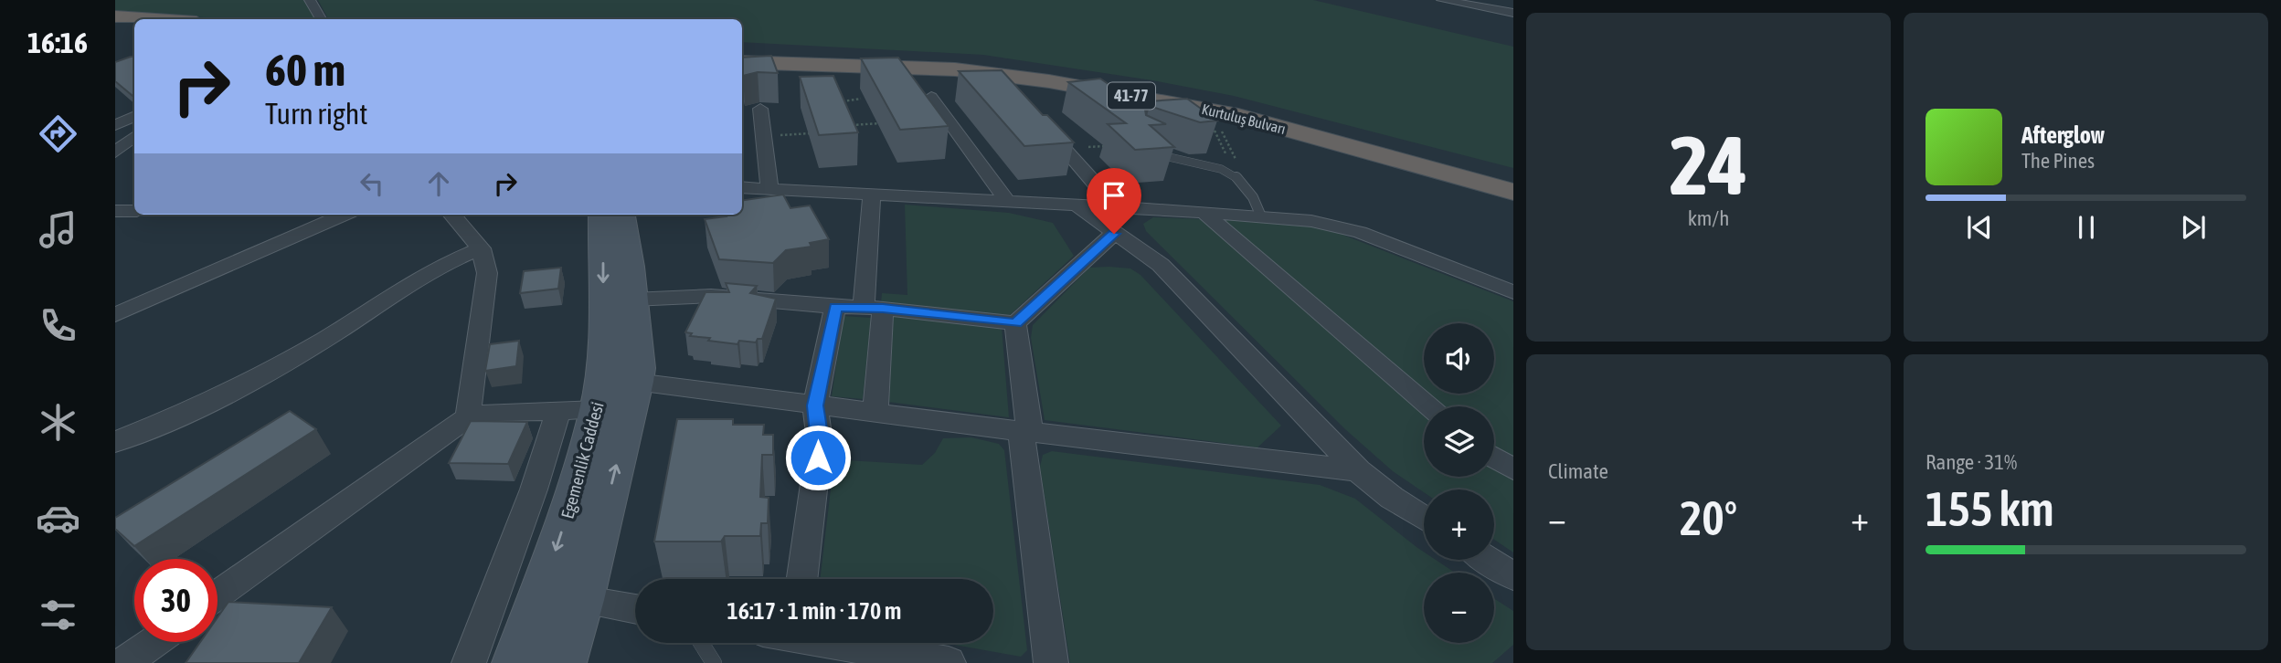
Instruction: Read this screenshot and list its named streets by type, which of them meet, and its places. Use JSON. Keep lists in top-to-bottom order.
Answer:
{
  "streets": {
    "highway": ["41-77", "Kurtuluş Bulvarı"],
    "main road": ["Egemenlik Caddesi"]
  },
  "page": {
    "tabs": "16:16",
    "tile": [
      ["24", "km/h"],
      "Climate",
      ["Range · 31%", "155 km"]
    ],
    "turn": ["60 m", "Turn right"],
    "song": ["Afterglow", "The Pines"],
    "map_buttons": ["+", "−"],
    "heat": ["−", "20°", "+"],
    "limit": "30",
    "trip": "16:17 · 1 min · 170 m"
  }
}
